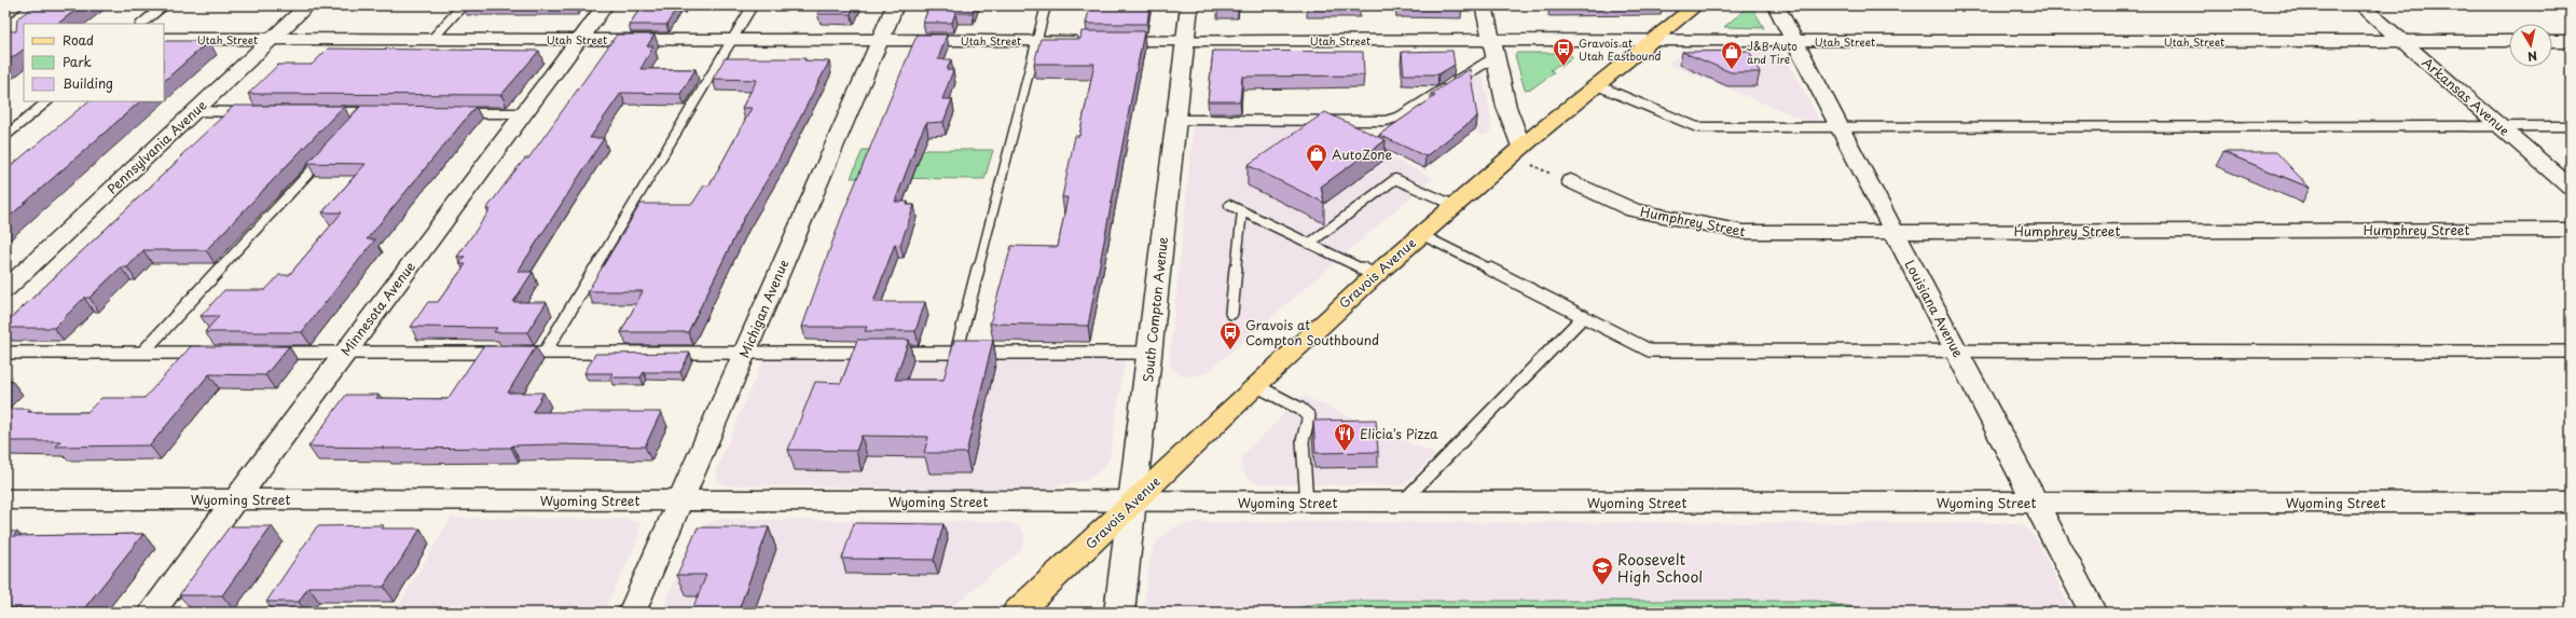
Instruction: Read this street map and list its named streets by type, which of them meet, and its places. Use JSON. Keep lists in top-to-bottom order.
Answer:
{
  "streets": {
    "main road": ["Gravois Avenue"],
    "street": [
      "Utah Street",
      "Arkansas Avenue",
      "Pennsylvania Avenue",
      "Humphrey Street",
      "Minnesota Avenue",
      "Michigan Avenue",
      "Louisiana Avenue",
      "South Compton Avenue",
      "Wyoming Street"
    ]
  },
  "crossings": [
    ["Utah Street", "Arkansas Avenue"],
    ["Utah Street", "Pennsylvania Avenue"],
    ["Utah Street", "Gravois Avenue"],
    ["Utah Street", "Minnesota Avenue"],
    ["Utah Street", "Michigan Avenue"],
    ["Utah Street", "Louisiana Avenue"],
    ["Utah Street", "South Compton Avenue"],
    ["Humphrey Street", "Louisiana Avenue"],
    ["Gravois Avenue", "South Compton Avenue"],
    ["Gravois Avenue", "Wyoming Street"],
    ["Minnesota Avenue", "Wyoming Street"],
    ["Michigan Avenue", "Wyoming Street"],
    ["Louisiana Avenue", "Wyoming Street"],
    ["South Compton Avenue", "Wyoming Street"]
  ],
  "places": {
    "bus stop": ["Gravois at Utah Eastbound", "Gravois at Compton Southbound"],
    "shop": ["J&B Auto and Tire", "AutoZone"],
    "restaurant": ["Elicia's Pizza"],
    "school or university": ["Roosevelt High School"]
  },
  "legend": ["Road", "Park", "Building"],
  "north": "bottom"
}
